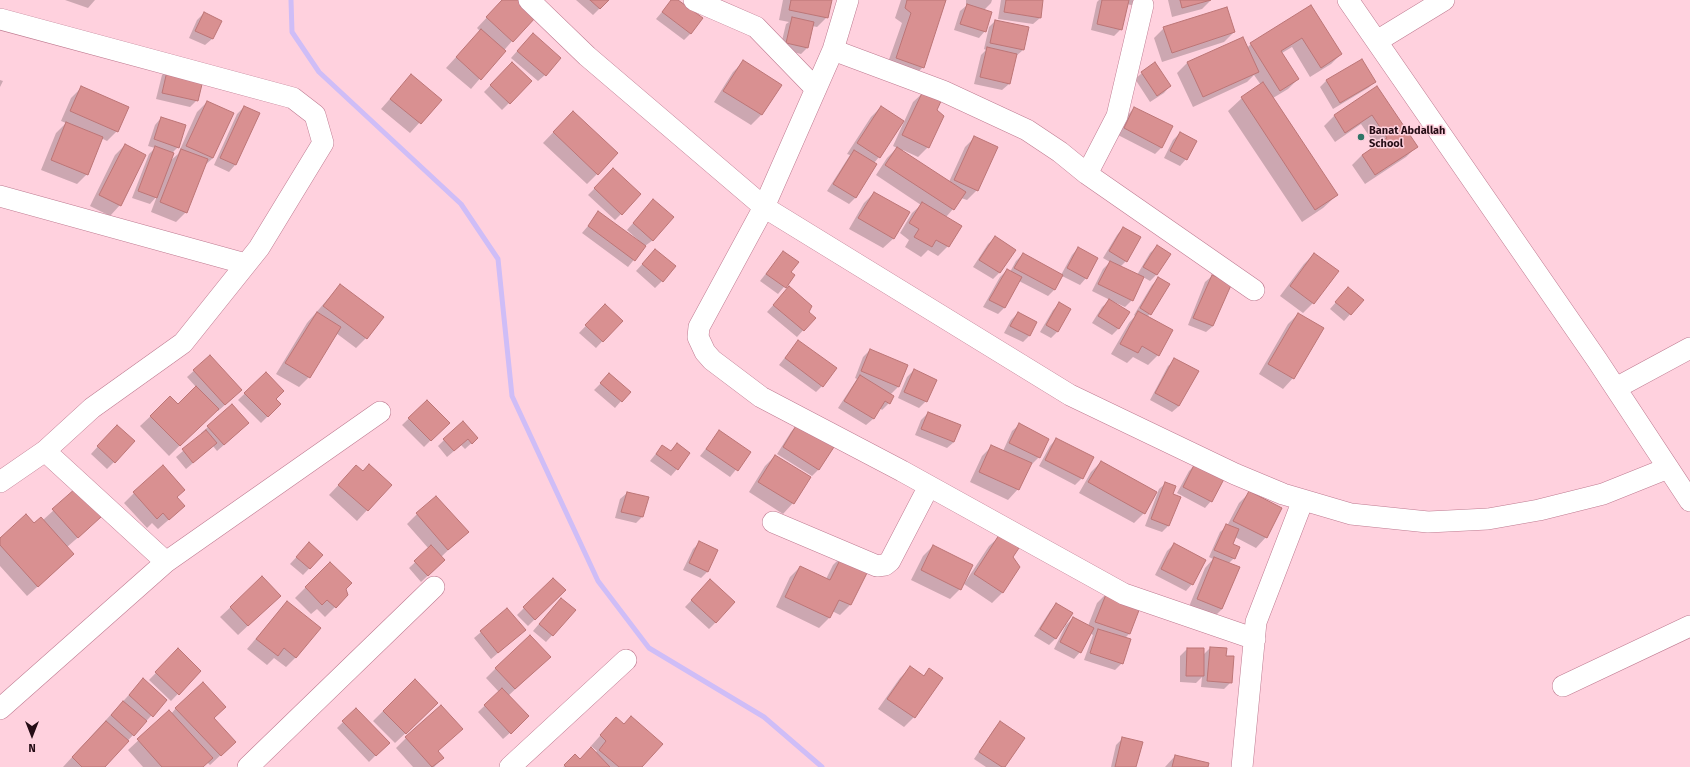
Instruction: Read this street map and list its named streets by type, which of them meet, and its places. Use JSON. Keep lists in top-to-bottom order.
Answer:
{
  "places": ["Banat Abdallah School"],
  "north": "bottom"
}
